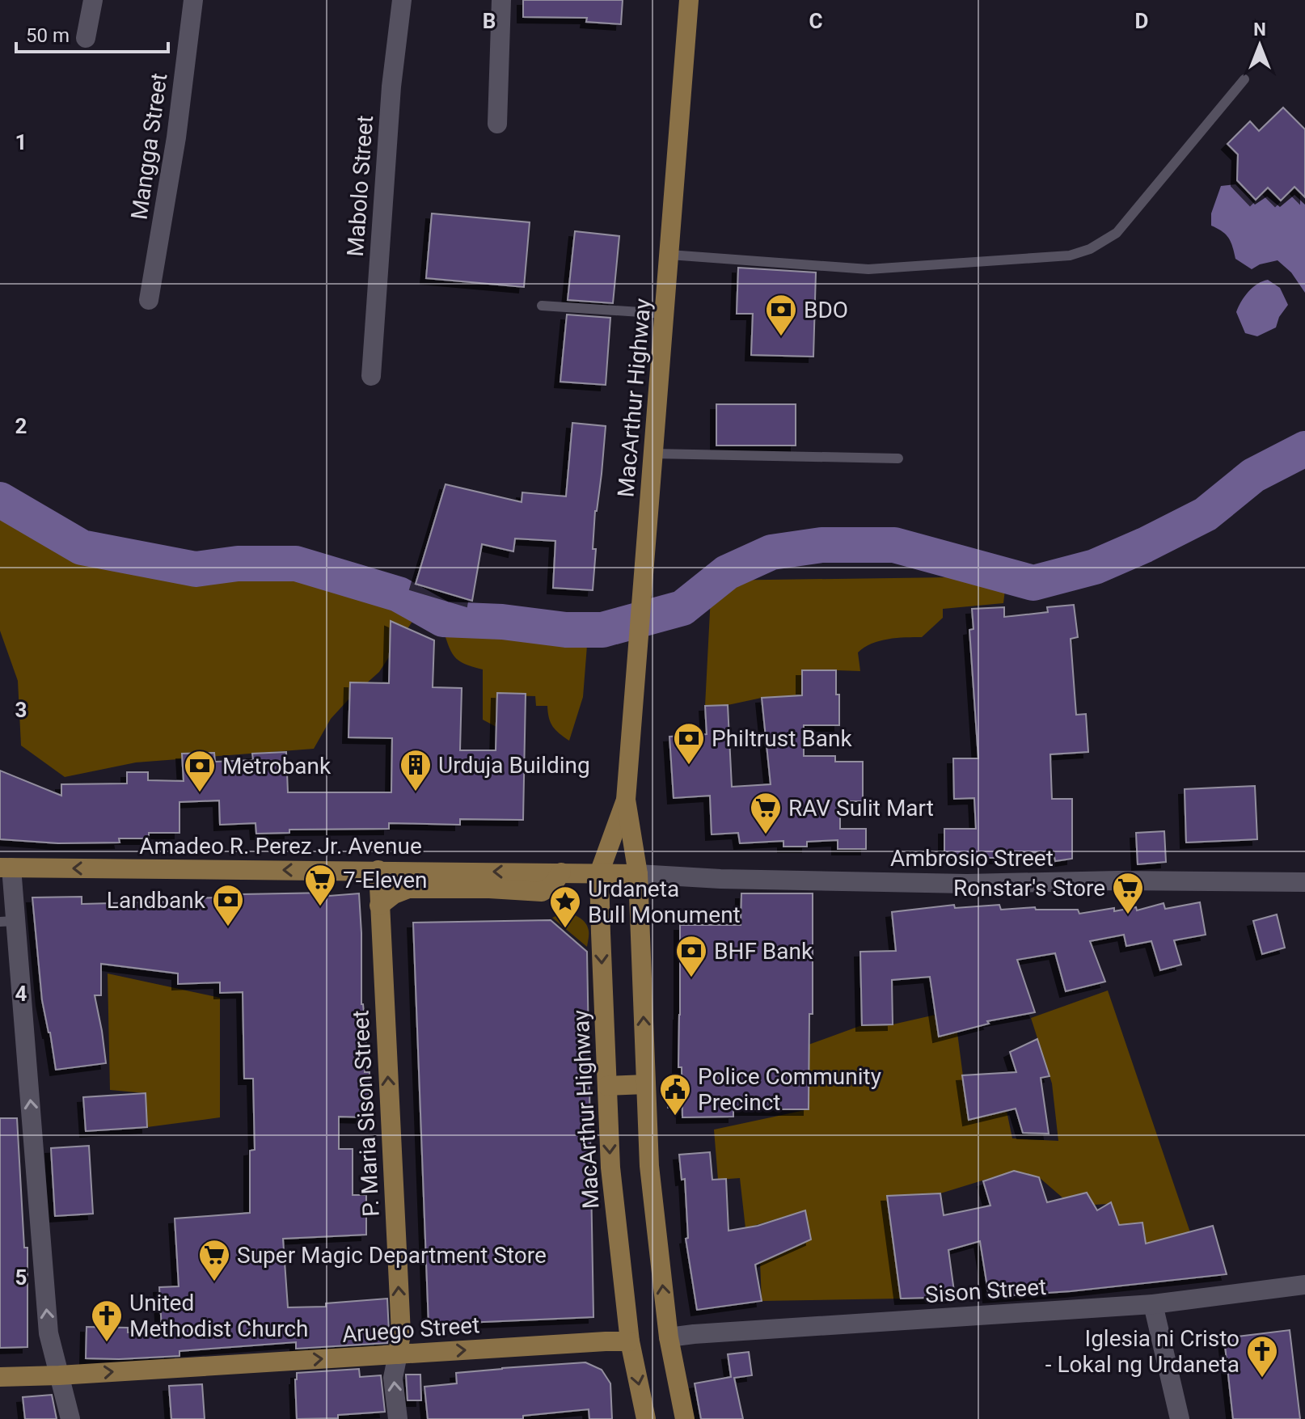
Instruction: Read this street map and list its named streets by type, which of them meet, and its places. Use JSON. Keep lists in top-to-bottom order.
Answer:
{
  "streets": {
    "main road": [
      "MacArthur Highway",
      "Amadeo R. Perez Jr. Avenue",
      "P. Maria Sison Street",
      "Aruego Street"
    ],
    "street": [
      "Mangga Street",
      "Mabolo Street",
      "Ambrosio Street",
      "Sison Street"
    ]
  },
  "crossings": [
    ["MacArthur Highway", "Amadeo R. Perez Jr. Avenue"],
    ["MacArthur Highway", "Ambrosio Street"],
    ["MacArthur Highway", "Sison Street"],
    ["MacArthur Highway", "Aruego Street"],
    ["Amadeo R. Perez Jr. Avenue", "Ambrosio Street"],
    ["Amadeo R. Perez Jr. Avenue", "P. Maria Sison Street"],
    ["P. Maria Sison Street", "Aruego Street"]
  ],
  "one_way": ["P. Maria Sison Street", "Aruego Street"],
  "places": {
    "bank": [
      "BDO",
      "Philtrust Bank",
      "Metrobank",
      "Landbank",
      "BHF Bank"
    ],
    "building": ["Urduja Building"],
    "supermarket": [
      "RAV Sulit Mart",
      "7-Eleven",
      "Ronstar's Store",
      "Super Magic Department Store"
    ],
    "place": ["Urdaneta Bull Monument"],
    "public building": ["Police Community Precinct"],
    "church": ["United Methodist Church", "Iglesia ni Cristo - Lokal ng Urdaneta"]
  },
  "scale_bar": "50 m",
  "north": "top",
  "grid": {
    "columns": ["B", "C", "D"],
    "rows": [
      "1",
      "2",
      "3",
      "4",
      "5"
    ]
  }
}
